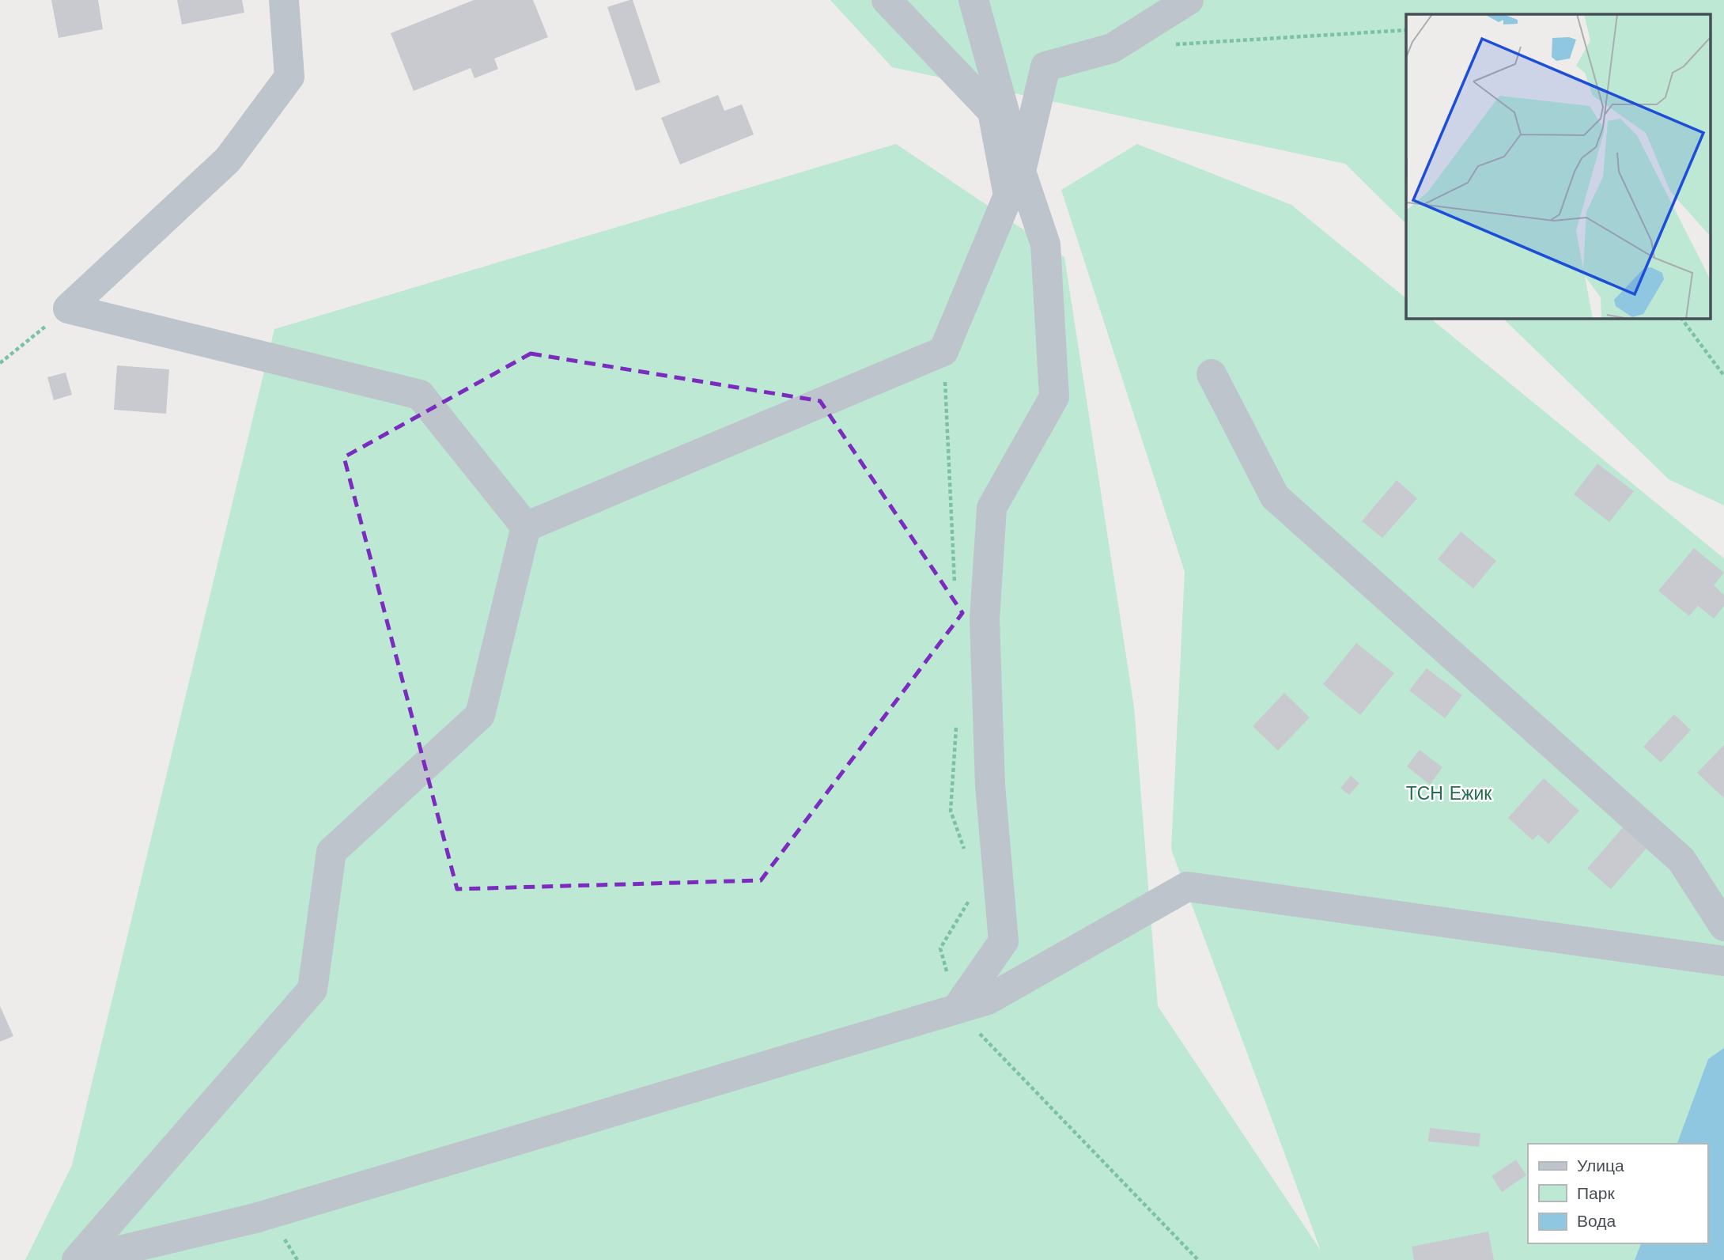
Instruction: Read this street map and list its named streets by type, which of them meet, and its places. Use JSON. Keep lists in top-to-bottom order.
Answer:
{
  "parks": ["ТСН Ежик"],
  "legend": ["Улица", "Парк", "Вода"]
}
